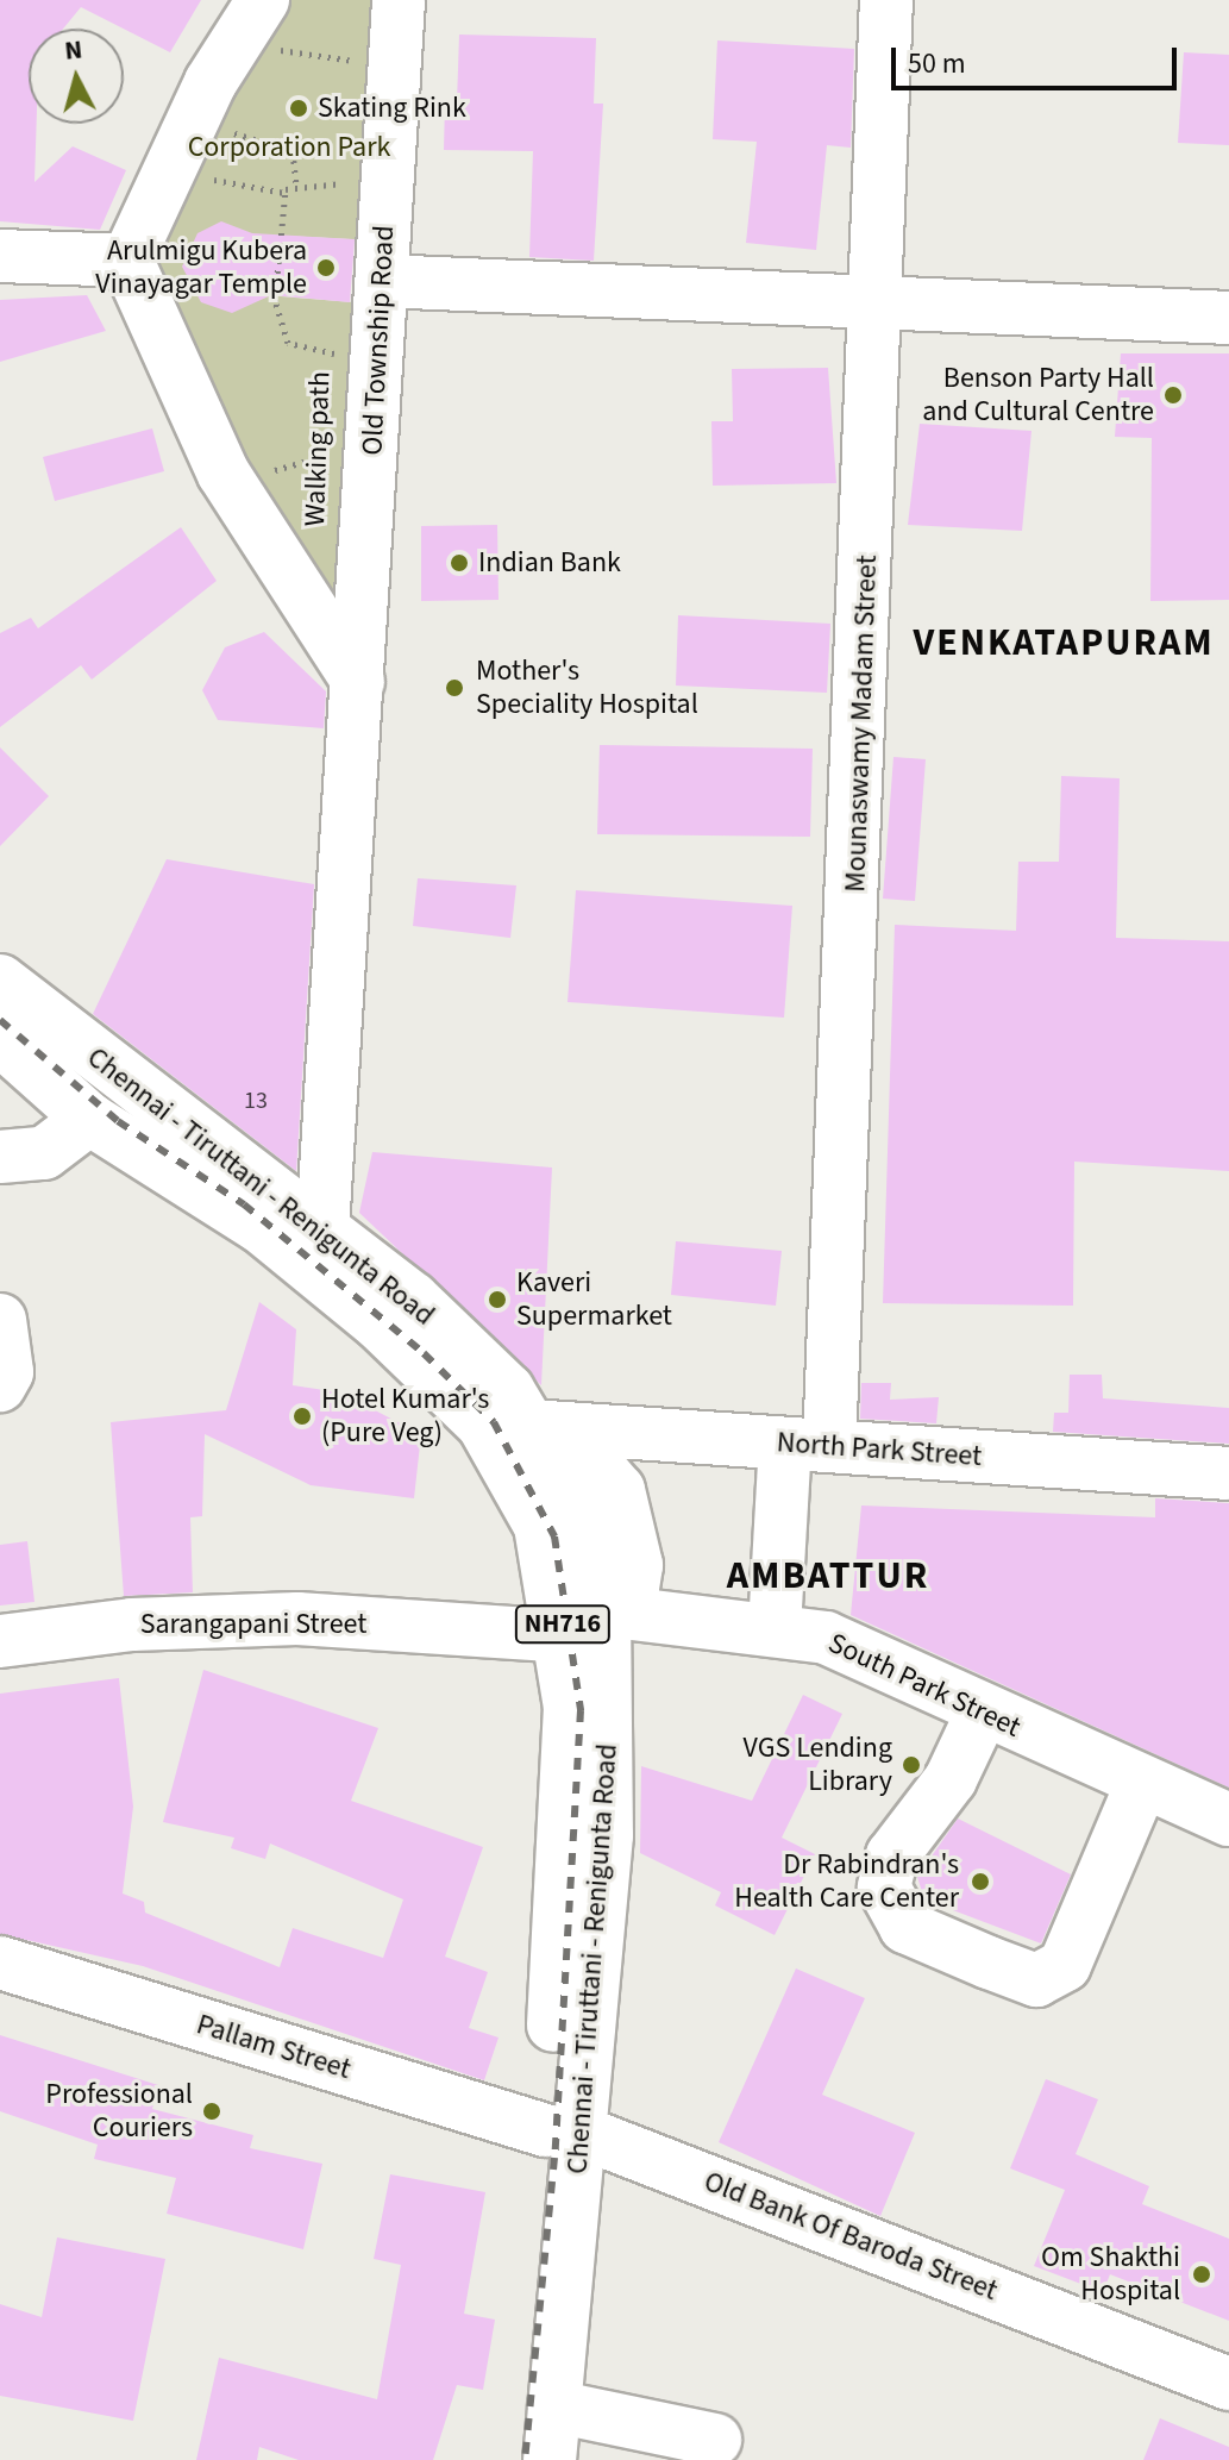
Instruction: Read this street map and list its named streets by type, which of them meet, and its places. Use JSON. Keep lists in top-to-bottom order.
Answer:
{
  "streets": {
    "main road": [
      "Old Township Road",
      "Mounaswamy Madam Street",
      "Chennai - Tiruttani - Renigunta Road",
      "North Park Street",
      "Sarangapani Street",
      "NH716",
      "South Park Street",
      "Pallam Street",
      "Old Bank Of Baroda Street"
    ],
    "path": ["Walking path"]
  },
  "crossings": [
    ["Old Township Road", "Chennai - Tiruttani - Renigunta Road"],
    ["Mounaswamy Madam Street", "North Park Street"],
    ["Mounaswamy Madam Street", "South Park Street"],
    ["Chennai - Tiruttani - Renigunta Road", "North Park Street"],
    ["Chennai - Tiruttani - Renigunta Road", "Sarangapani Street"],
    ["Chennai - Tiruttani - Renigunta Road", "South Park Street"],
    ["Chennai - Tiruttani - Renigunta Road", "Pallam Street"],
    ["Chennai - Tiruttani - Renigunta Road", "Old Bank Of Baroda Street"],
    ["Sarangapani Street", "South Park Street"],
    ["Pallam Street", "Old Bank Of Baroda Street"]
  ],
  "districts": ["VENKATAPURAM", "AMBATTUR"],
  "parks": ["Corporation Park"],
  "places": [
    "Skating Rink",
    "Arulmigu Kubera Vinayagar Temple",
    "Benson Party Hall and Cultural Centre",
    "Indian Bank",
    "Mother's Speciality Hospital",
    "Kaveri Supermarket",
    "Hotel Kumar's (Pure Veg)",
    "VGS Lending Library",
    "Dr Rabindran's Health Care Center",
    "Professional Couriers",
    "Om Shakthi Hospital"
  ],
  "house_numbers": ["13"],
  "scale_bar": "50 m",
  "north": "top"
}
